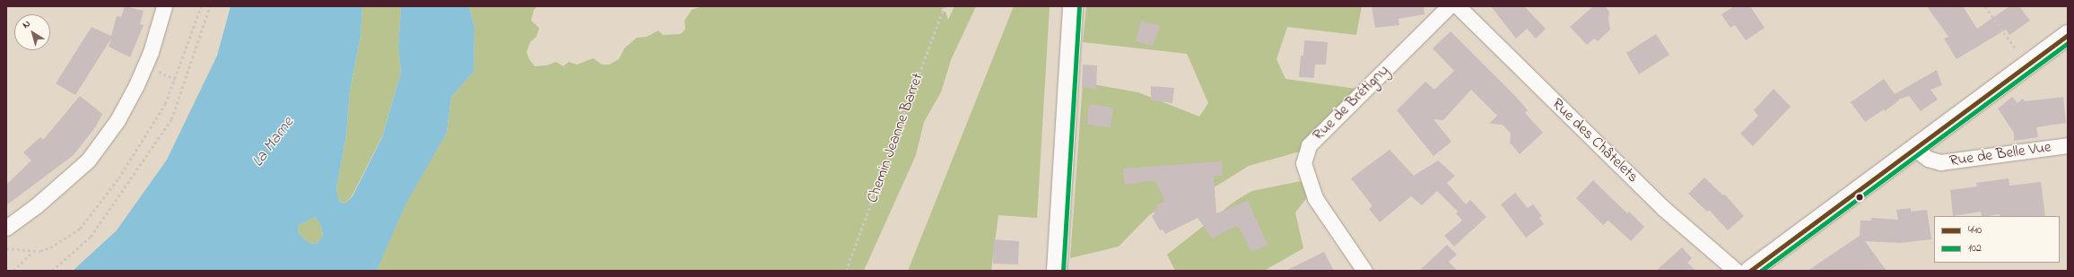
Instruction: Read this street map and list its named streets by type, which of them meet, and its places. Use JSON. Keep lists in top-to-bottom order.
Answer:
{
  "streets": {
    "street": ["Rue de Brétigny", "Rue des Châtelets", "Rue de Belle Vue"],
    "path": ["Chemin Jeanne Barret"]
  },
  "water": ["La Marne"],
  "lines": ["transit line 102", "transit line 440"],
  "legend": ["440", "102"],
  "north": "top left"
}
